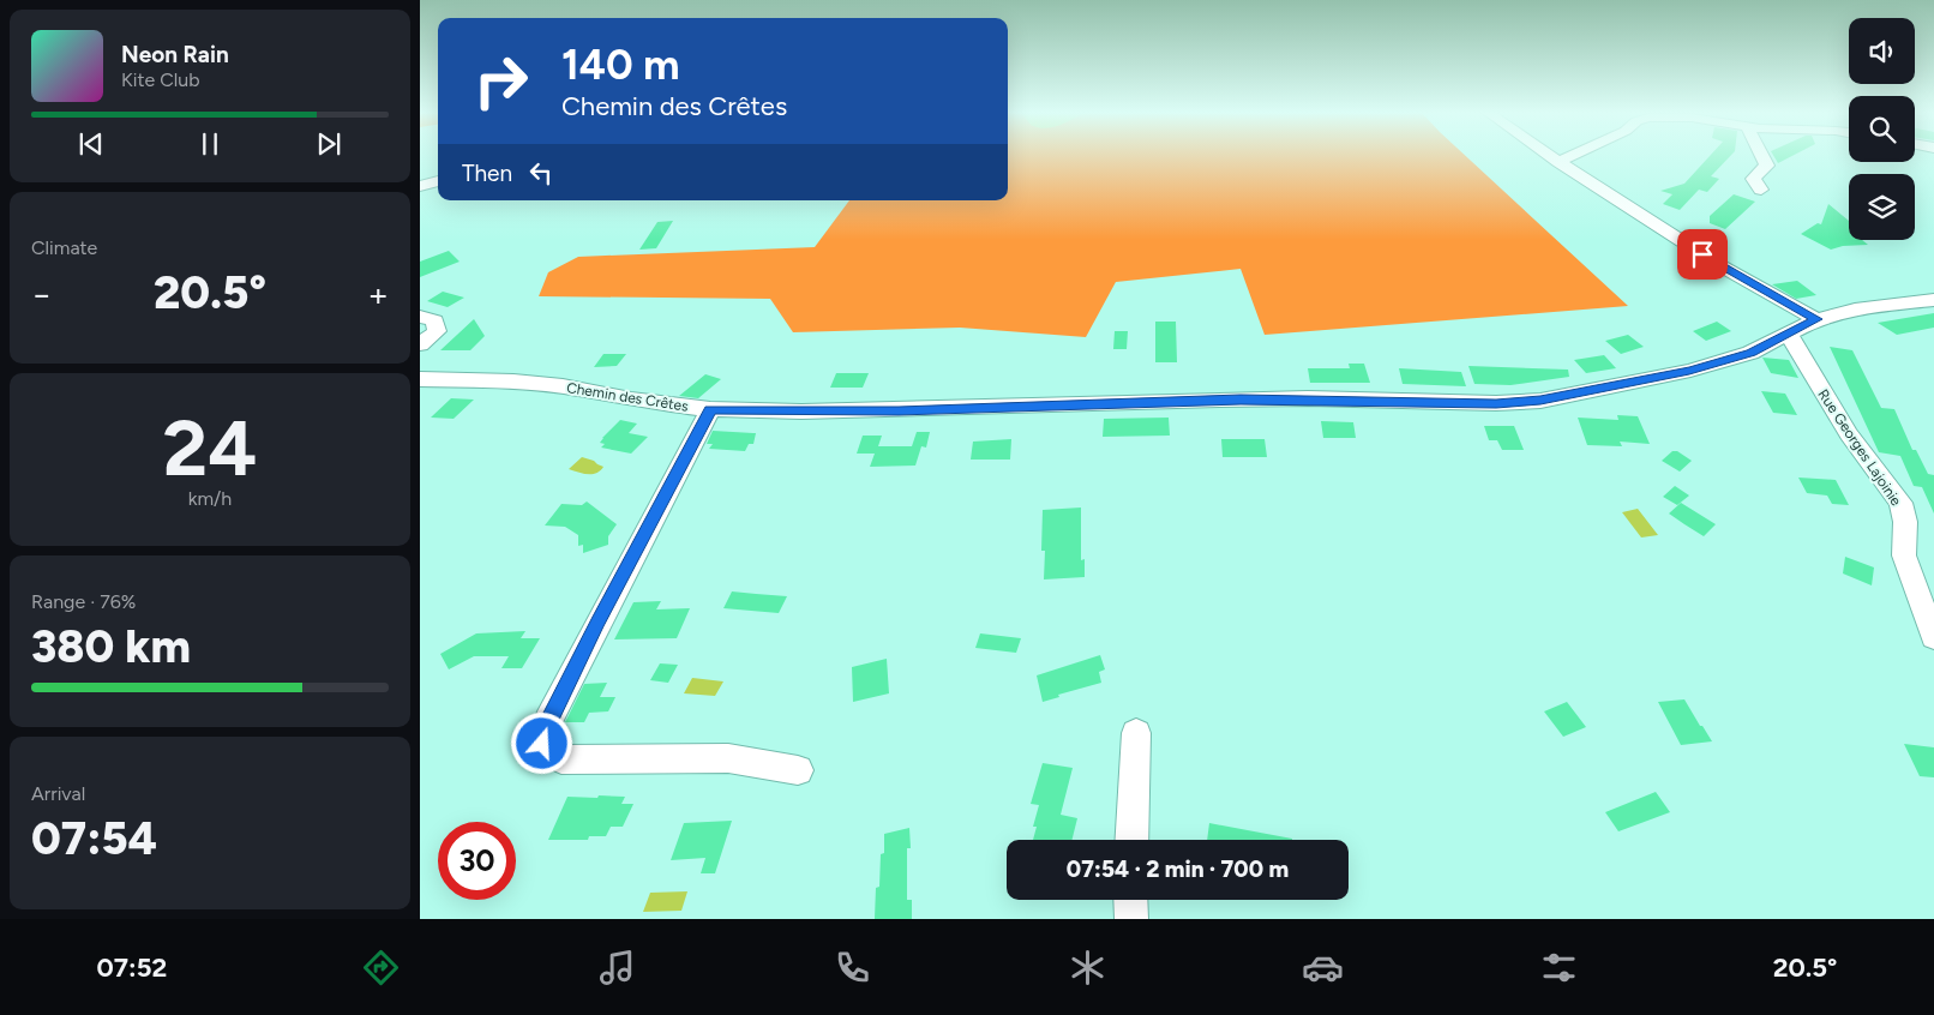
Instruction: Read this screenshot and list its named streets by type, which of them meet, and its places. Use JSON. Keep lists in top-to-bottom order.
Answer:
{
  "streets": {
    "street": ["Chemin des Crêtes", "Rue Georges Lajoinie"]
  },
  "crossings": [
    ["Chemin des Crêtes", "Rue Georges Lajoinie"]
  ],
  "page": {
    "turn": ["140 m", "Chemin des Crêtes"],
    "song": ["Neon Rain", "Kite Club"],
    "then": "Then",
    "tile": [
      "Climate",
      ["24", "km/h"],
      ["Range · 76%", "380 km"],
      ["Arrival", "07:54"]
    ],
    "heat": ["−", "20.5°", "+"],
    "limit": "30",
    "trip": "07:54 · 2 min · 700 m",
    "tabs": ["07:52", "20.5°"]
  }
}
